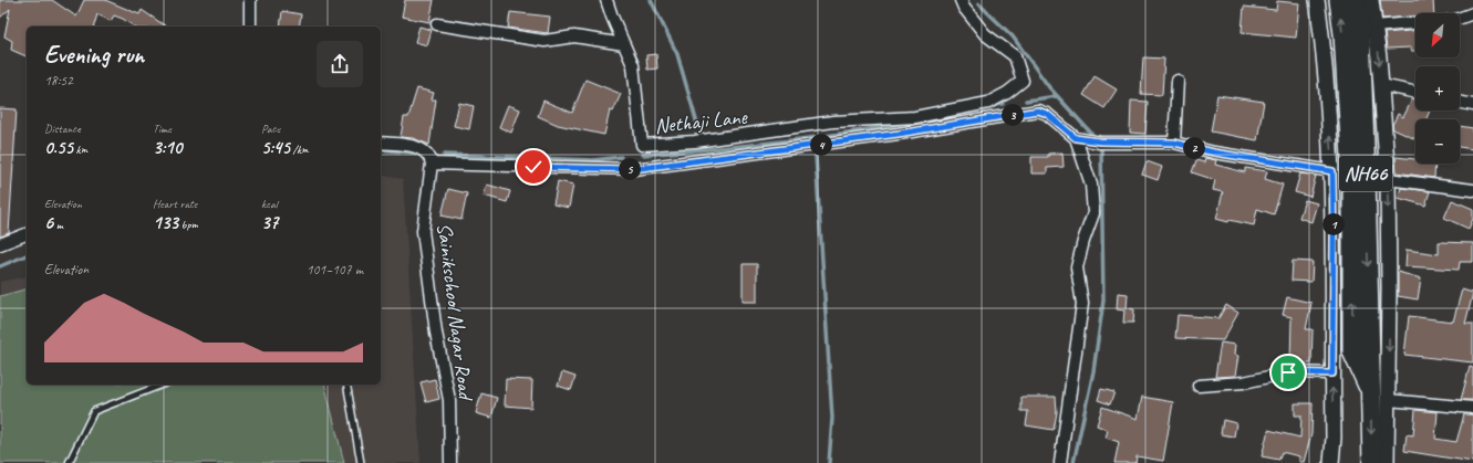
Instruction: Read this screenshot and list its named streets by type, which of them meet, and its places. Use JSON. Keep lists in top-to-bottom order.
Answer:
{
  "streets": {
    "highway": ["NH66"],
    "street": ["Nethaji Lane", "Sainikschool Nagar Road"]
  },
  "north": "bottom left",
  "page": {
    "map_buttons": ["+", "−"],
    "heading": ["Evening run", "18:52"],
    "stats": [
      ["Distance", "0.55 km"],
      ["Time", "3:10"],
      ["Pace", "5:45 /km"],
      ["Elevation", "6 m"],
      ["Heart rate", "133 bpm"],
      ["kcal", "37"]
    ],
    "pins": [
      "3",
      "4",
      "2",
      "5",
      "1"
    ],
    "chart": ["Elevation", "101–107 m"]
  }
}
